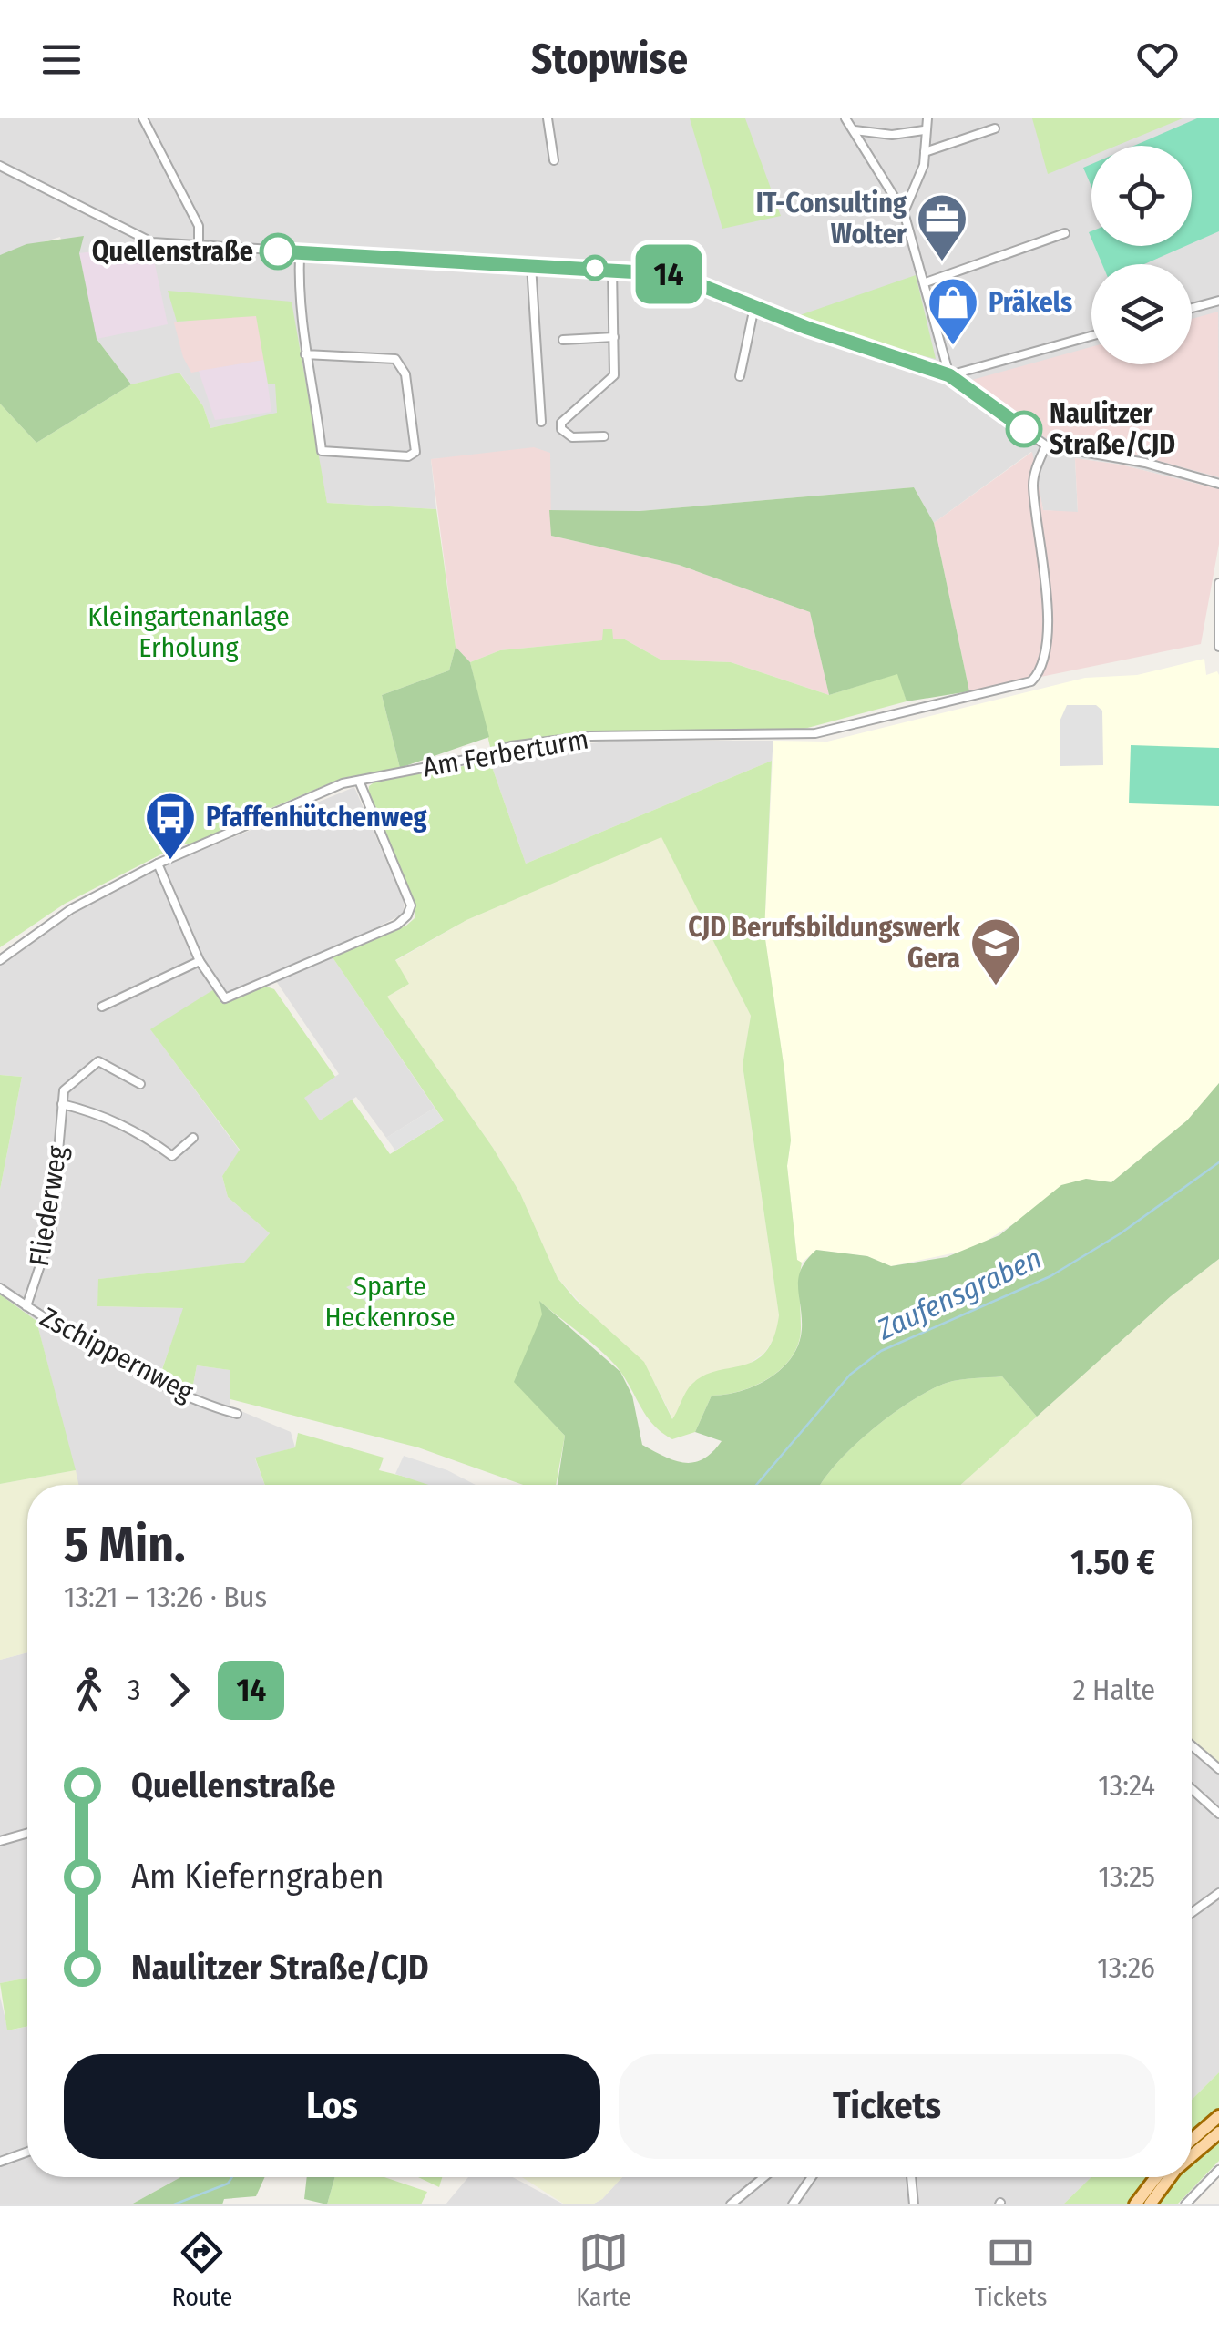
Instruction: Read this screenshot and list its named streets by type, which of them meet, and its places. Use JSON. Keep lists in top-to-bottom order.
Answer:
{
  "streets": {
    "street": ["Am Ferberturm", "Fliederweg", "Zschippernweg"]
  },
  "crossings": [
    ["Fliederweg", "Zschippernweg"]
  ],
  "water": ["Zaufensgraben"],
  "parks": ["Kleingartenanlage Erholung", "Sparte Heckenrose"],
  "places": {
    "other": ["Quellenstraße", "Naulitzer Straße/CJD"],
    "office": ["IT-Consulting Wolter"],
    "shop": ["Präkels"],
    "bus stop": ["Pfaffenhütchenweg"],
    "school or university": ["CJD Berufsbildungswerk Gera"]
  },
  "lines": ["bus line 14"],
  "page": {
    "header": "Stopwise",
    "on_map": "14",
    "heading": ["5 Min.", "13:21 – 13:26 · Bus", "1.50 €"],
    "legs": ["3", "14", "2 Halte"],
    "list": [
      {
        "name": "Quellenstraße",
        "value": "13:24"
      },
      {
        "name": "Am Kieferngraben",
        "value": "13:25"
      },
      {
        "name": "Naulitzer Straße/CJD",
        "value": "13:26"
      }
    ],
    "buttons": ["Los", "Tickets"],
    "tabs": ["Route", "Karte", "Tickets"]
  }
}
